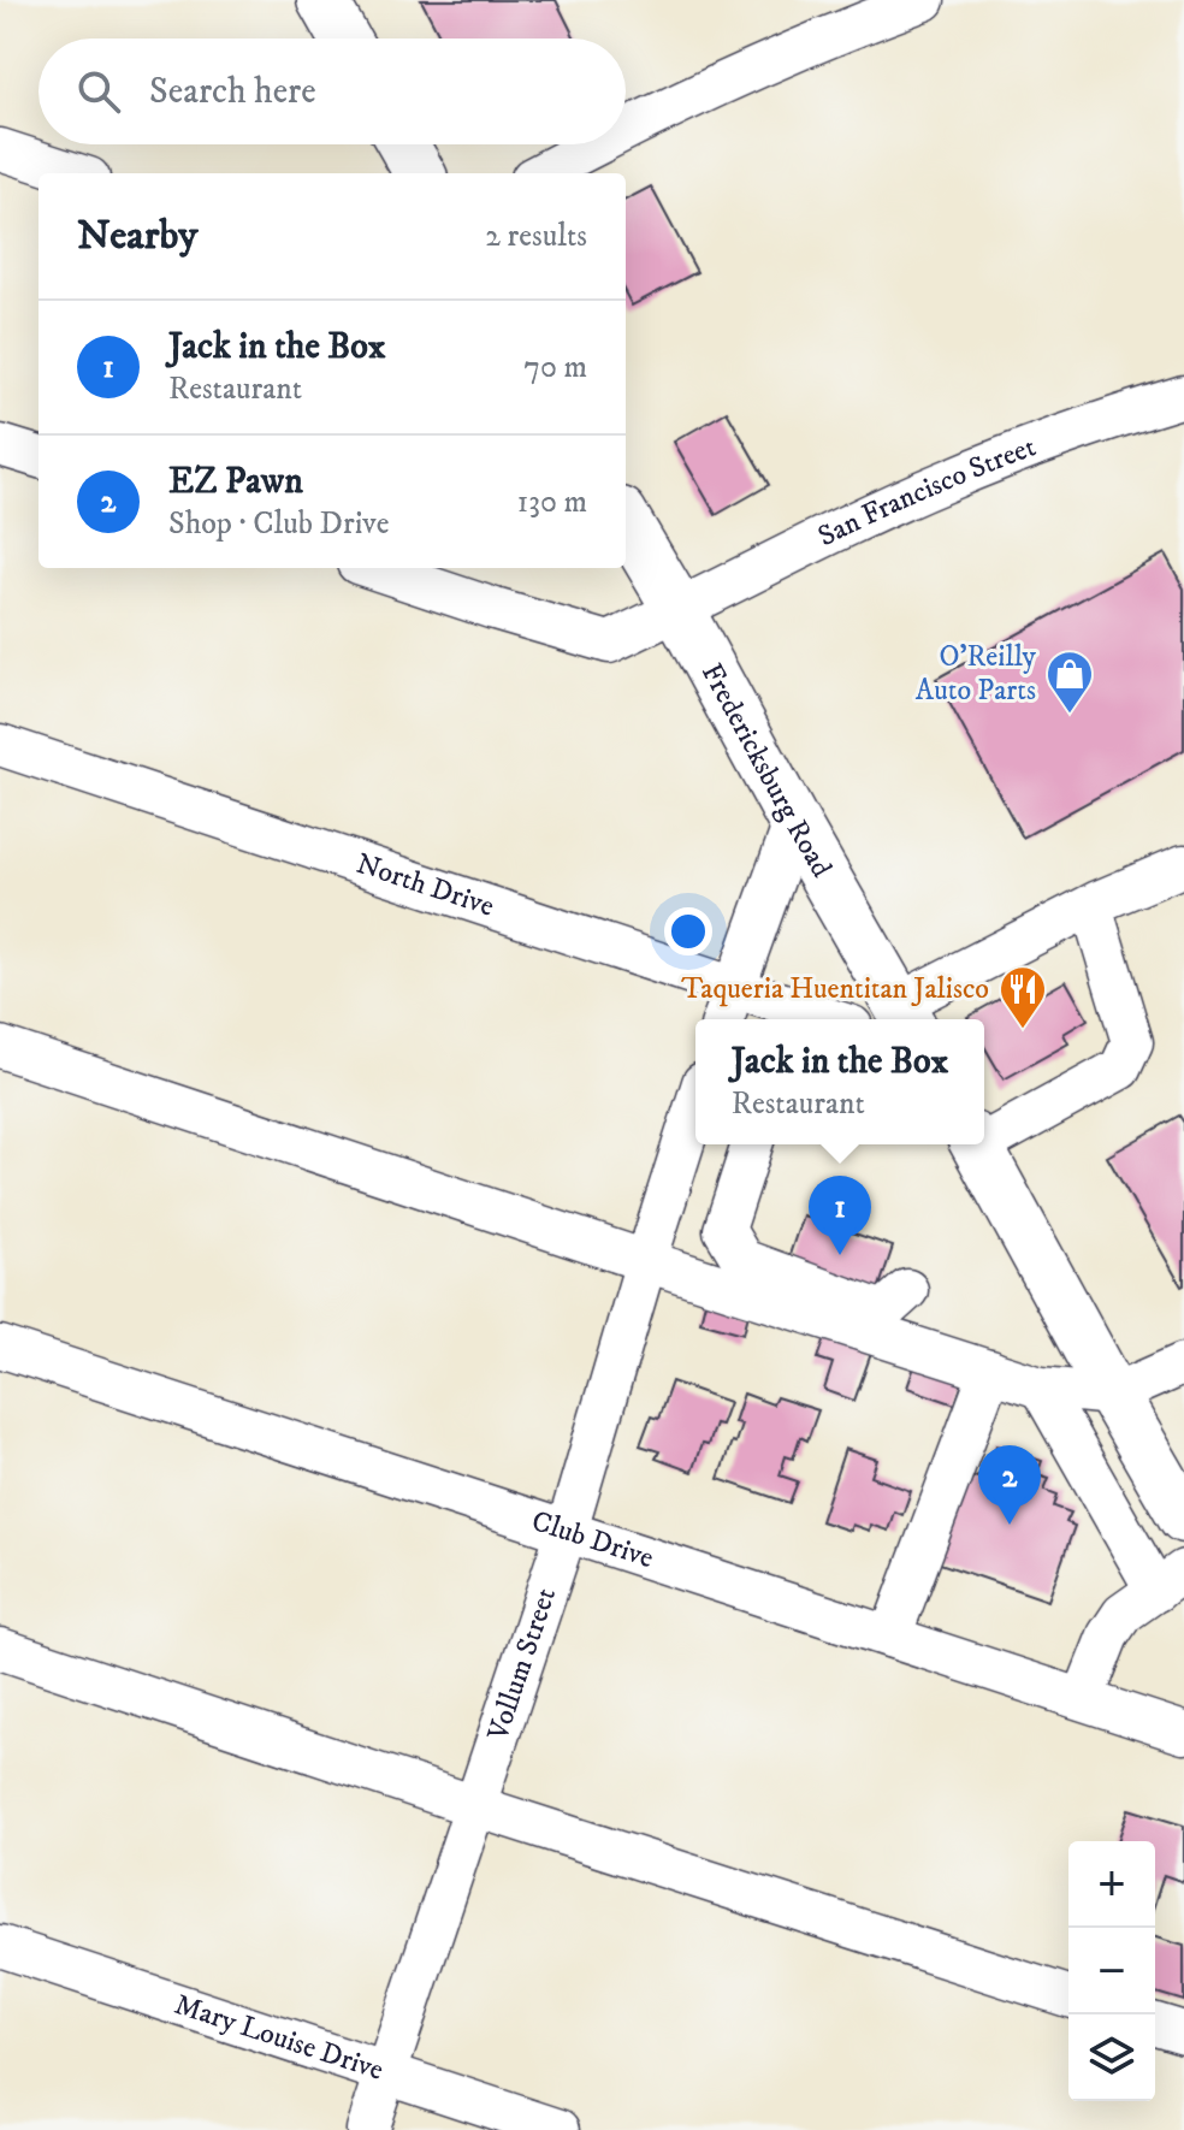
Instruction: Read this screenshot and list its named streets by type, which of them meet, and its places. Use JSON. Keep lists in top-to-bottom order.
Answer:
{
  "streets": {
    "main road": ["Fredericksburg Road"],
    "street": [
      "San Francisco Street",
      "North Drive",
      "Club Drive",
      "Vollum Street",
      "Mary Louise Drive"
    ]
  },
  "crossings": [
    ["San Francisco Street", "Fredericksburg Road"],
    ["Club Drive", "Vollum Street"],
    ["Vollum Street", "Mary Louise Drive"]
  ],
  "places": {
    "shop": ["O'Reilly Auto Parts"],
    "restaurant": ["Taqueria Huentitan Jalisco"]
  },
  "page": {
    "search": "Search here",
    "heading": ["Nearby", "2 results"],
    "list": [
      {
        "mark": "1",
        "name": "Jack in the Box",
        "note": "Restaurant",
        "value": "70 m"
      },
      {
        "mark": "2",
        "name": "EZ Pawn",
        "note": "Shop · Club Drive",
        "value": "130 m"
      }
    ],
    "popup": ["Jack in the Box", "Restaurant"],
    "pins": ["1", "2"],
    "map_buttons": ["+", "−"]
  }
}
